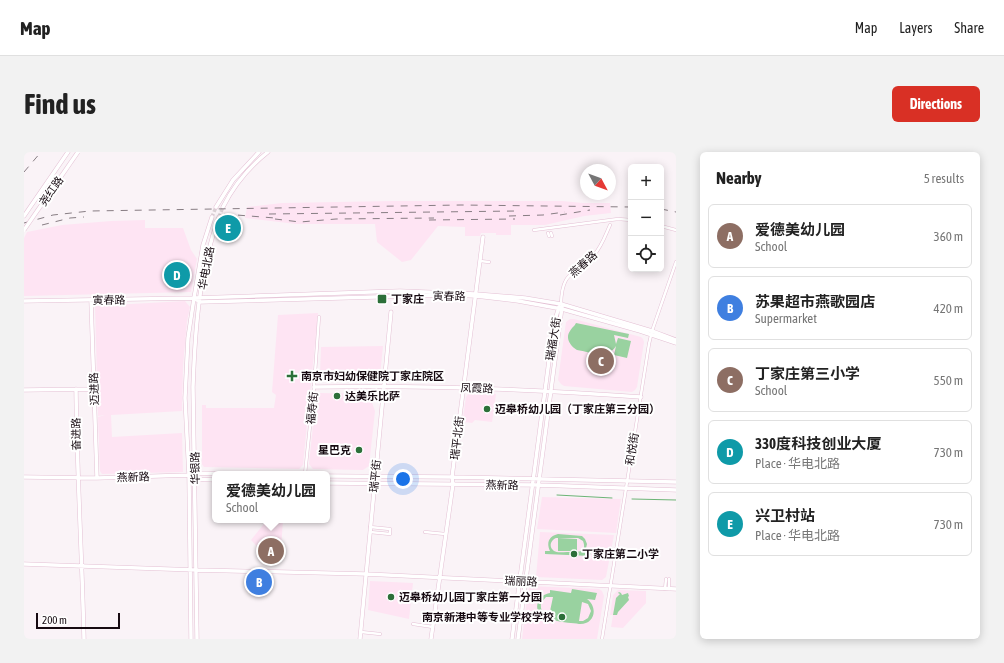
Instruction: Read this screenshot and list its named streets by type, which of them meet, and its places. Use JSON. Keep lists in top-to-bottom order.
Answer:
{
  "streets": {
    "street": [
      "尧红路",
      "燕春路",
      "华电北路",
      "寅春路",
      "瑞福大街",
      "凤霞路",
      "迈进路",
      "福寿街",
      "奋进路",
      "瑞平北街",
      "和悦街",
      "华银路",
      "瑞平街",
      "燕新路",
      "瑞丽路"
    ]
  },
  "crossings": [
    ["燕春路", "寅春路"],
    ["燕春路", "瑞福大街"],
    ["华电北路", "寅春路"],
    ["华电北路", "华银路"],
    ["寅春路", "瑞福大街"],
    ["寅春路", "迈进路"],
    ["寅春路", "瑞平北街"],
    ["寅春路", "和悦街"],
    ["寅春路", "华银路"],
    ["瑞福大街", "凤霞路"],
    ["瑞福大街", "燕新路"],
    ["瑞福大街", "瑞丽路"],
    ["凤霞路", "福寿街"],
    ["凤霞路", "瑞平北街"],
    ["凤霞路", "和悦街"],
    ["凤霞路", "瑞平街"],
    ["迈进路", "燕新路"],
    ["奋进路", "燕新路"],
    ["奋进路", "瑞丽路"],
    ["瑞平北街", "燕新路"],
    ["瑞平北街", "瑞丽路"],
    ["和悦街", "燕新路"],
    ["和悦街", "瑞丽路"],
    ["华银路", "燕新路"],
    ["华银路", "瑞丽路"],
    ["瑞平街", "燕新路"],
    ["瑞平街", "瑞丽路"]
  ],
  "places": {
    "transit": ["丁家庄"],
    "health": ["南京市妇幼保健院丁家庄院区"],
    "other": [
      "达美乐比萨",
      "迈皋桥幼儿园（丁家庄第三分园）",
      "星巴克",
      "丁家庄第二小学",
      "迈皋桥幼儿园丁家庄第一分园",
      "南京新港中等专业学校学校"
    ]
  },
  "scale_bar": "200 m",
  "north": "bottom right",
  "page": {
    "header": "Map",
    "nav": ["Map", "Layers", "Share"],
    "buttons": "Directions",
    "title": "Find us",
    "heading": ["Nearby", "5 results"],
    "map_buttons": ["+", "−"],
    "list": [
      {
        "mark": "A",
        "name": "爱德美幼儿园",
        "note": "School",
        "value": "360 m"
      },
      {
        "mark": "B",
        "name": "苏果超市燕歌园店",
        "note": "Supermarket",
        "value": "420 m"
      },
      {
        "mark": "C",
        "name": "丁家庄第三小学",
        "note": "School",
        "value": "550 m"
      },
      {
        "mark": "D",
        "name": "330度科技创业大厦",
        "note": "Place · 华电北路",
        "value": "730 m"
      },
      {
        "mark": "E",
        "name": "兴卫村站",
        "note": "Place · 华电北路",
        "value": "730 m"
      }
    ],
    "pins": [
      "E",
      "D",
      "C",
      "A",
      "B"
    ],
    "popup": ["爱德美幼儿园", "School"],
    "scale": "200 m"
  }
}
